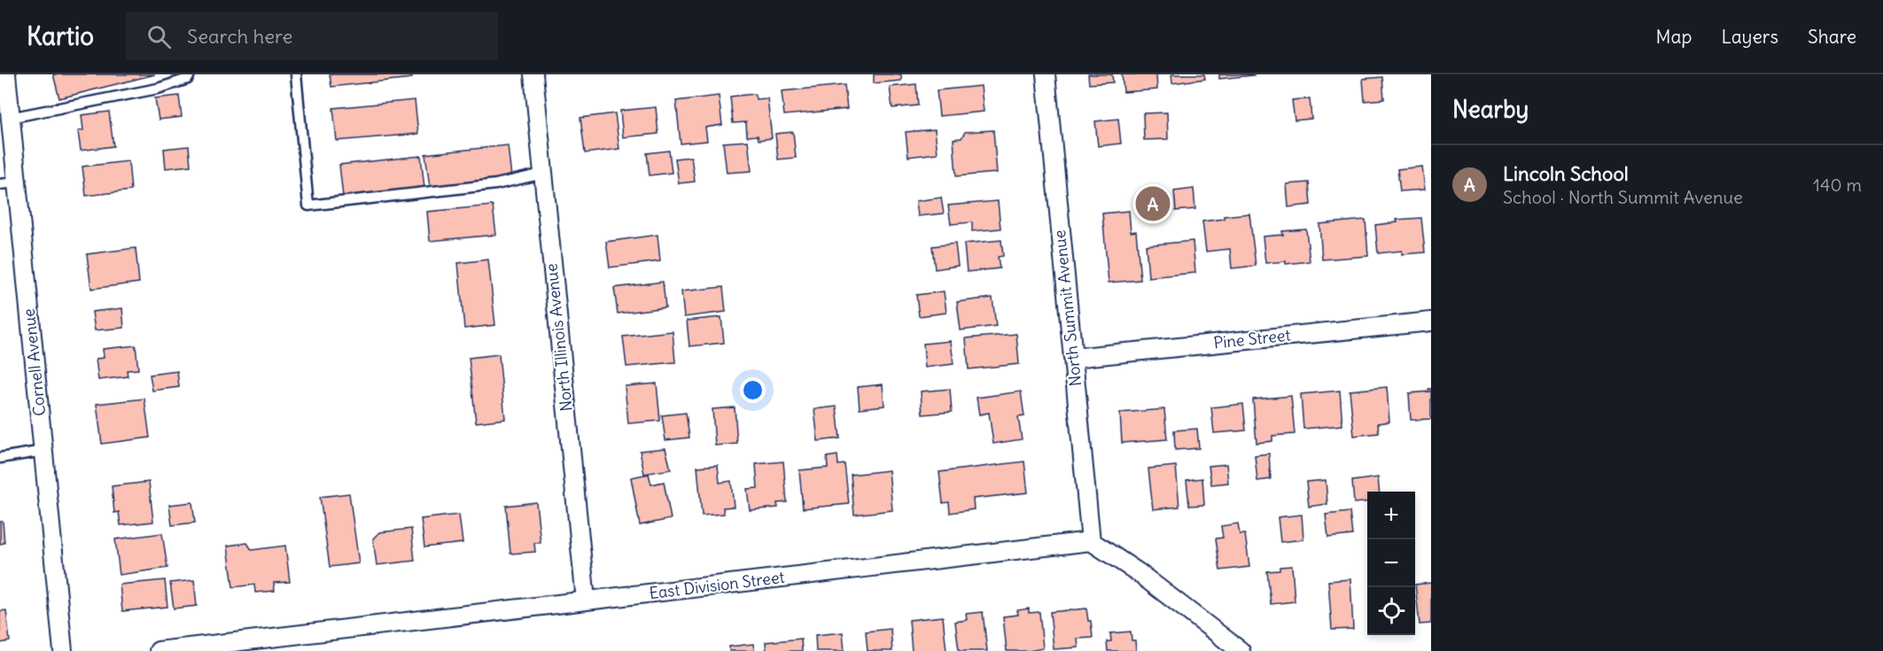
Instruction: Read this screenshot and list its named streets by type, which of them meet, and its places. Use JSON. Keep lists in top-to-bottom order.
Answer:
{
  "streets": {
    "street": [
      "North Summit Avenue",
      "North Illinois Avenue",
      "Pine Street",
      "Cornell Avenue",
      "East Division Street"
    ]
  },
  "crossings": [
    ["North Summit Avenue", "Pine Street"],
    ["North Summit Avenue", "East Division Street"],
    ["North Illinois Avenue", "East Division Street"]
  ],
  "page": {
    "header": "Kartio",
    "search": "Search here",
    "nav": ["Map", "Layers", "Share"],
    "heading": "Nearby",
    "list": [
      {
        "mark": "A",
        "name": "Lincoln School",
        "note": "School · North Summit Avenue",
        "value": "140 m"
      }
    ],
    "pins": "A",
    "map_buttons": ["+", "−"]
  }
}
